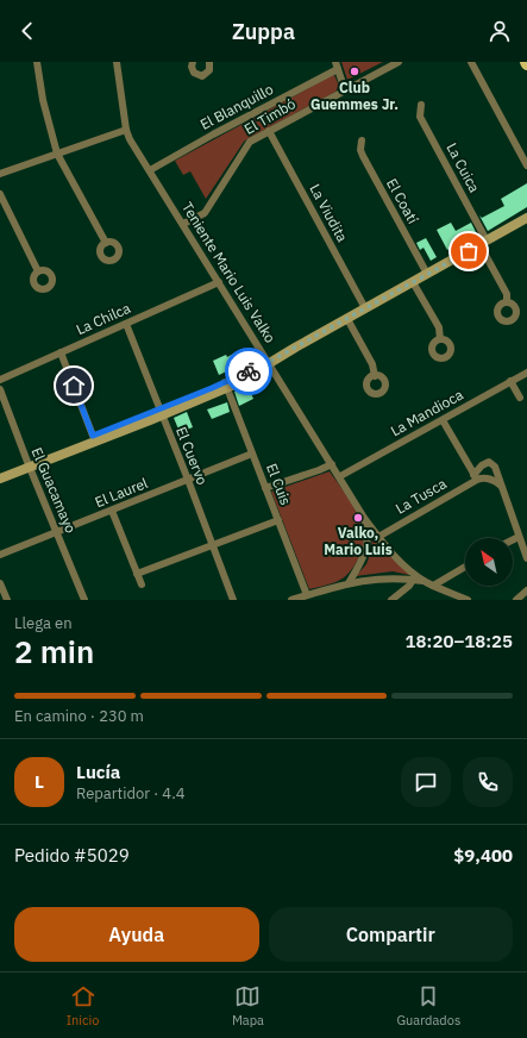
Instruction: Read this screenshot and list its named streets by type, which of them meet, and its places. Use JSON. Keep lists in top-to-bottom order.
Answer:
{
  "streets": {
    "street": [
      "El Blanquillo",
      "El Timbó",
      "La Cuica",
      "El Coatí",
      "La Viudita",
      "Teniente Mario Luis Valko",
      "La Chilca",
      "La Mandioca",
      "El Cuervo",
      "El Cuis",
      "El Guacamayo",
      "El Laurel",
      "La Tusca"
    ]
  },
  "crossings": [
    ["El Blanquillo", "Teniente Mario Luis Valko"],
    ["El Timbó", "La Viudita"],
    ["El Timbó", "Teniente Mario Luis Valko"],
    ["Teniente Mario Luis Valko", "La Chilca"],
    ["Teniente Mario Luis Valko", "La Mandioca"],
    ["Teniente Mario Luis Valko", "La Tusca"],
    ["La Chilca", "El Cuervo"],
    ["El Cuervo", "El Laurel"],
    ["El Cuis", "El Laurel"],
    ["El Guacamayo", "El Laurel"]
  ],
  "places": ["Club Guemmes Jr.", "Valko, Mario Luis"],
  "north": "top left",
  "page": {
    "header": "Zuppa",
    "heading": ["2 min", "Llega en", "18:20–18:25"],
    "panel": [
      "Lucía",
      "Repartidor · 4.4",
      "Pedido #5029",
      "$9,400"
    ],
    "bar": "En camino · 230 m",
    "round": "L",
    "buttons": ["Ayuda", "Compartir"],
    "tabs": ["Inicio", "Mapa", "Guardados"]
  }
}
